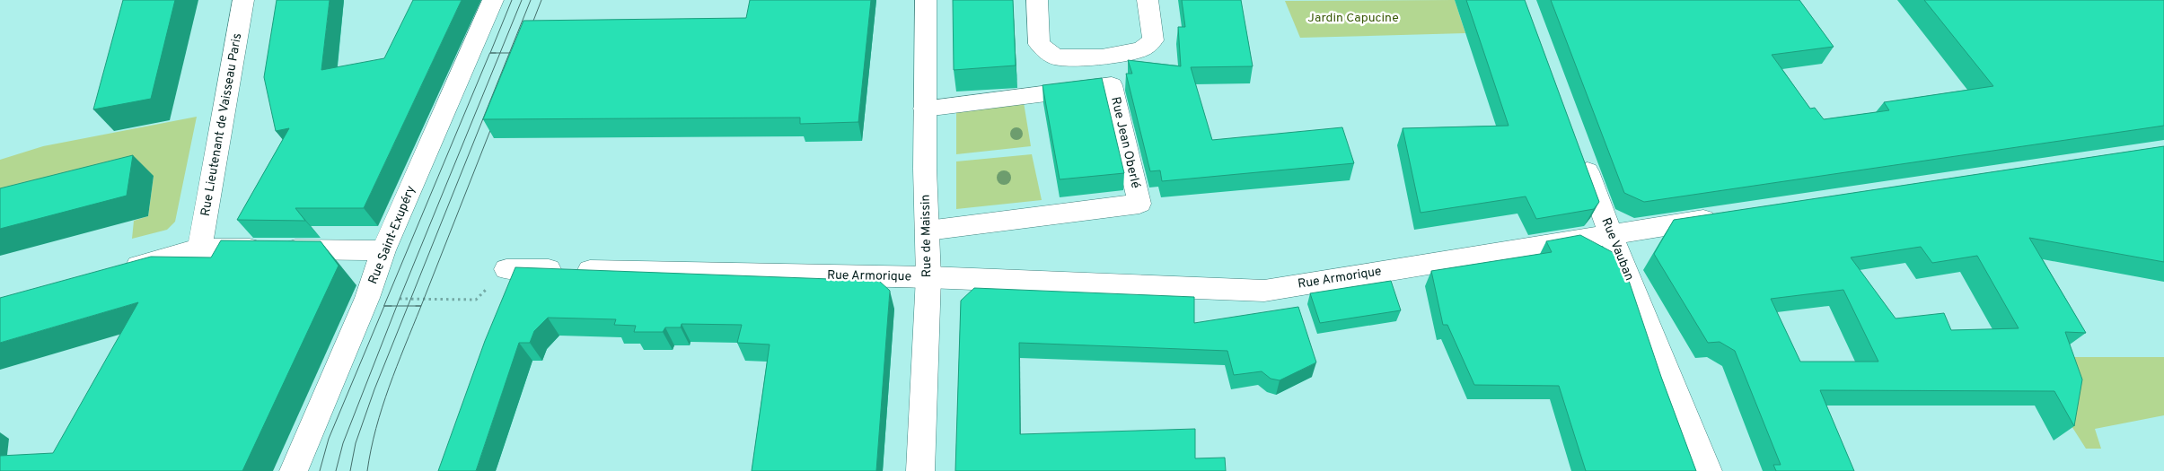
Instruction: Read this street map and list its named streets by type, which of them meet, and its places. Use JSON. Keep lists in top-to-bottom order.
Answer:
{
  "streets": {
    "street": [
      "Rue Lieutenant de Vaisseau Paris",
      "Rue Jean Oberlé",
      "Rue Saint-Exupéry",
      "Rue de Maissin",
      "Rue Vauban",
      "Rue Armorique"
    ]
  },
  "crossings": [
    ["Rue Jean Oberlé", "Rue de Maissin"],
    ["Rue de Maissin", "Rue Armorique"],
    ["Rue Vauban", "Rue Armorique"]
  ],
  "parks": ["Jardin Capucine"]
}
